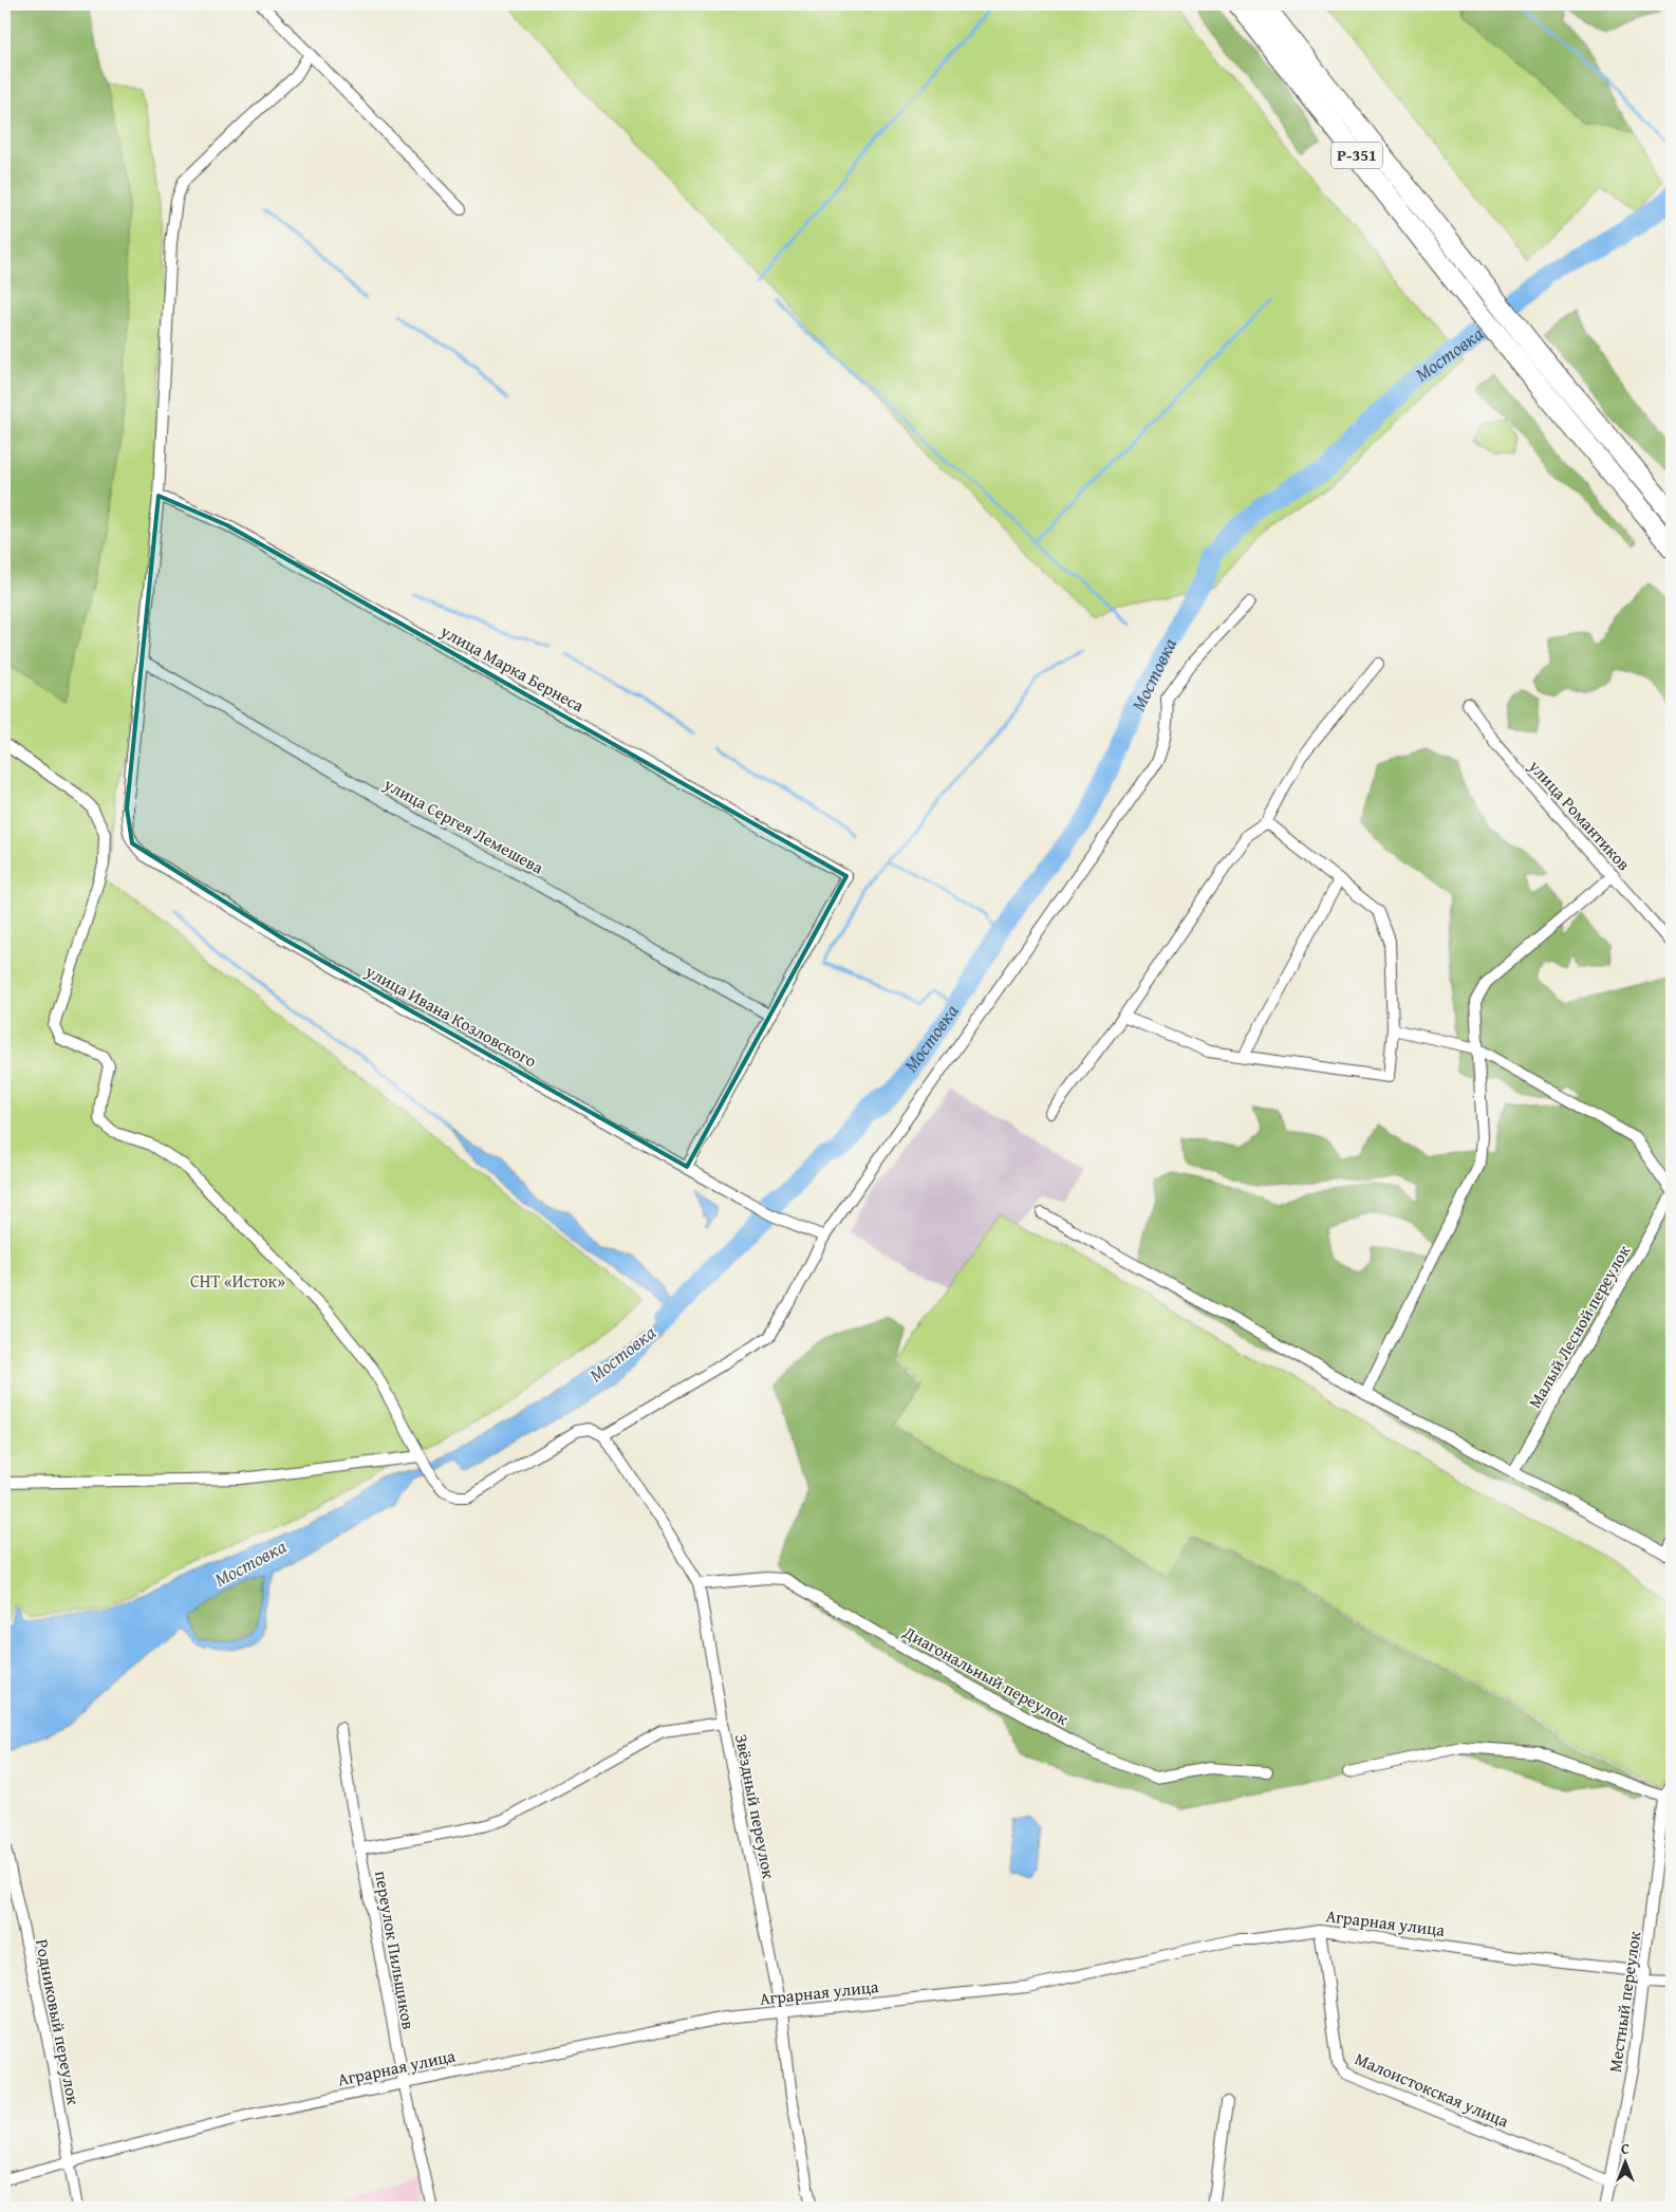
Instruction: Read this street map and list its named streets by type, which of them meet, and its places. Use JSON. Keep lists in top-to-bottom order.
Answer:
{
  "streets": {
    "highway": ["Р-351"],
    "street": [
      "улица Марка Бернеса",
      "улица Романтиков",
      "улица Сергея Лемешева",
      "улица Ивана Козловского",
      "Малый Лесной переулок",
      "Диагональный переулок",
      "Звёздный переулок",
      "Аграрная улица",
      "переулок Пильщиков",
      "Местный переулок",
      "Родниковый переулок",
      "Малоистокская улица"
    ]
  },
  "crossings": [
    ["улица Марка Бернеса", "улица Сергея Лемешева"],
    ["улица Сергея Лемешева", "улица Ивана Козловского"],
    ["Диагональный переулок", "Звёздный переулок"],
    ["Звёздный переулок", "Аграрная улица"],
    ["Аграрная улица", "переулок Пильщиков"],
    ["Аграрная улица", "Местный переулок"],
    ["Аграрная улица", "Родниковый переулок"],
    ["Аграрная улица", "Малоистокская улица"],
    ["Местный переулок", "Малоистокская улица"]
  ],
  "water": ["Мостовка"],
  "parks": ["СНТ «Исток»"],
  "north": "top"
}
